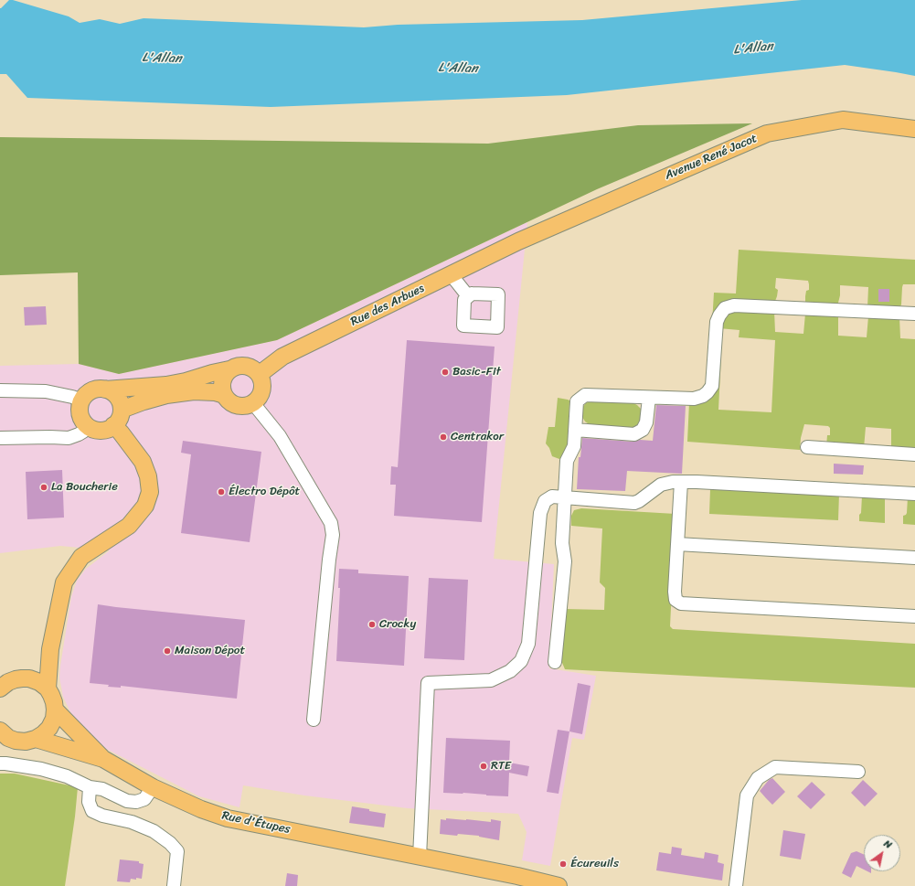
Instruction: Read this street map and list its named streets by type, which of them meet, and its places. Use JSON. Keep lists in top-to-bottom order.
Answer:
{
  "streets": {
    "main road": ["Avenue René Jacot", "Rue des Arbues", "Rue d'Étupes"]
  },
  "crossings": [
    ["Avenue René Jacot", "Rue des Arbues"]
  ],
  "water": ["L'Allan"],
  "places": [
    "Basic-Fit",
    "Centrakor",
    "La Boucherie",
    "Électro Dépôt",
    "Crocky",
    "Maison Dépot",
    "RTE",
    "Écureuils"
  ],
  "north": "top right"
}
